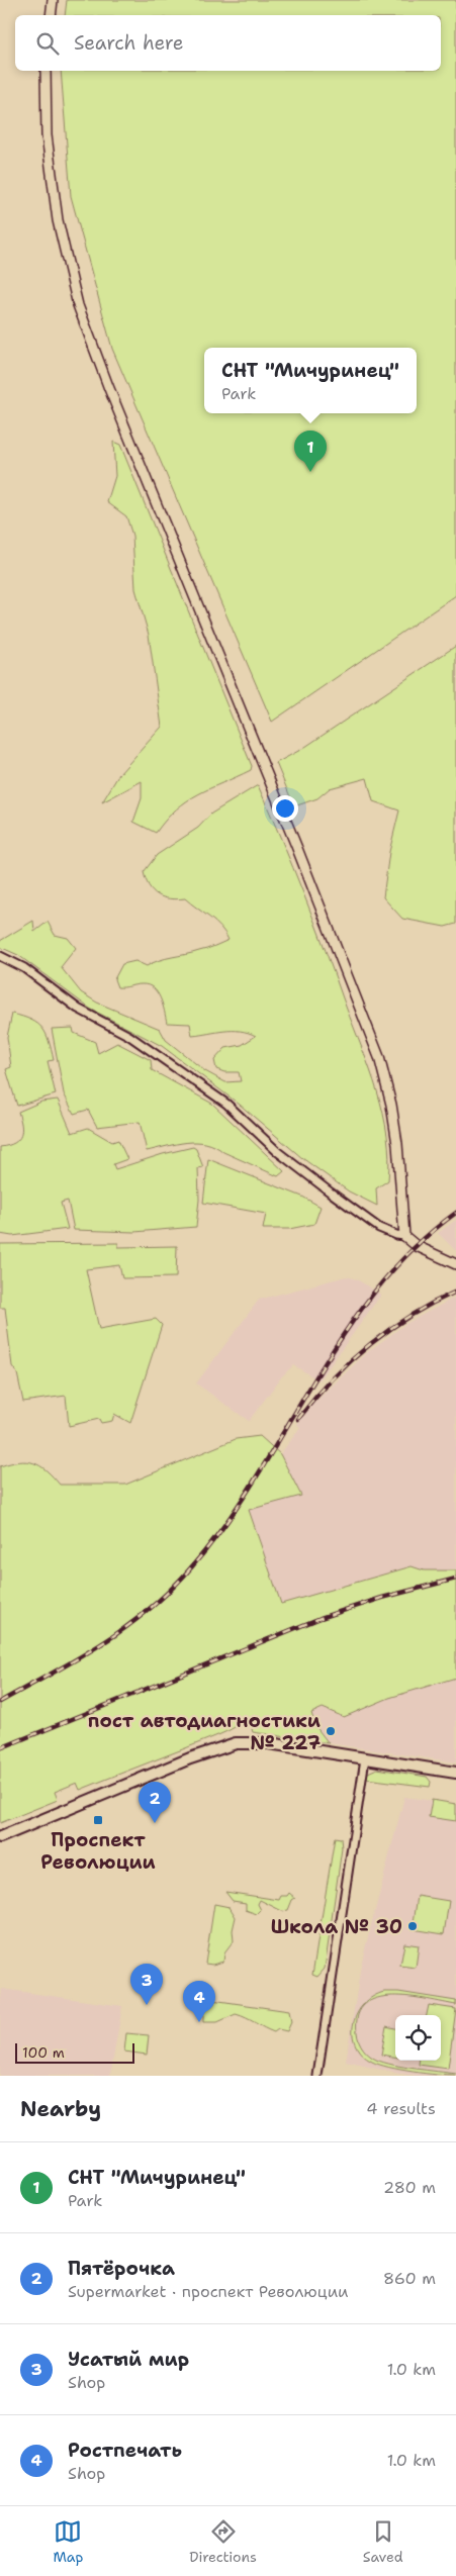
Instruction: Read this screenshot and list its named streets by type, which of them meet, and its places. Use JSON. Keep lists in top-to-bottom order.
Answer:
{
  "places": {
    "other": ["пост автодиагностики № 227", "Школа № 30"],
    "transit": ["Проспект Революции"]
  },
  "scale_bar": "100 m",
  "page": {
    "search": "Search here",
    "popup": ["СНТ \"Мичуринец\"", "Park"],
    "pins": [
      "1",
      "2",
      "3",
      "4"
    ],
    "scale": "100 m",
    "heading": ["Nearby", "4 results"],
    "list": [
      {
        "mark": "1",
        "name": "СНТ \"Мичуринец\"",
        "note": "Park",
        "value": "280 m"
      },
      {
        "mark": "2",
        "name": "Пятёрочка",
        "note": "Supermarket · проспект Революции",
        "value": "860 m"
      },
      {
        "mark": "3",
        "name": "Усатый мир",
        "note": "Shop",
        "value": "1.0 km"
      },
      {
        "mark": "4",
        "name": "Ростпечать",
        "note": "Shop",
        "value": "1.0 km"
      }
    ],
    "nav": ["Map", "Directions", "Saved"]
  }
}
